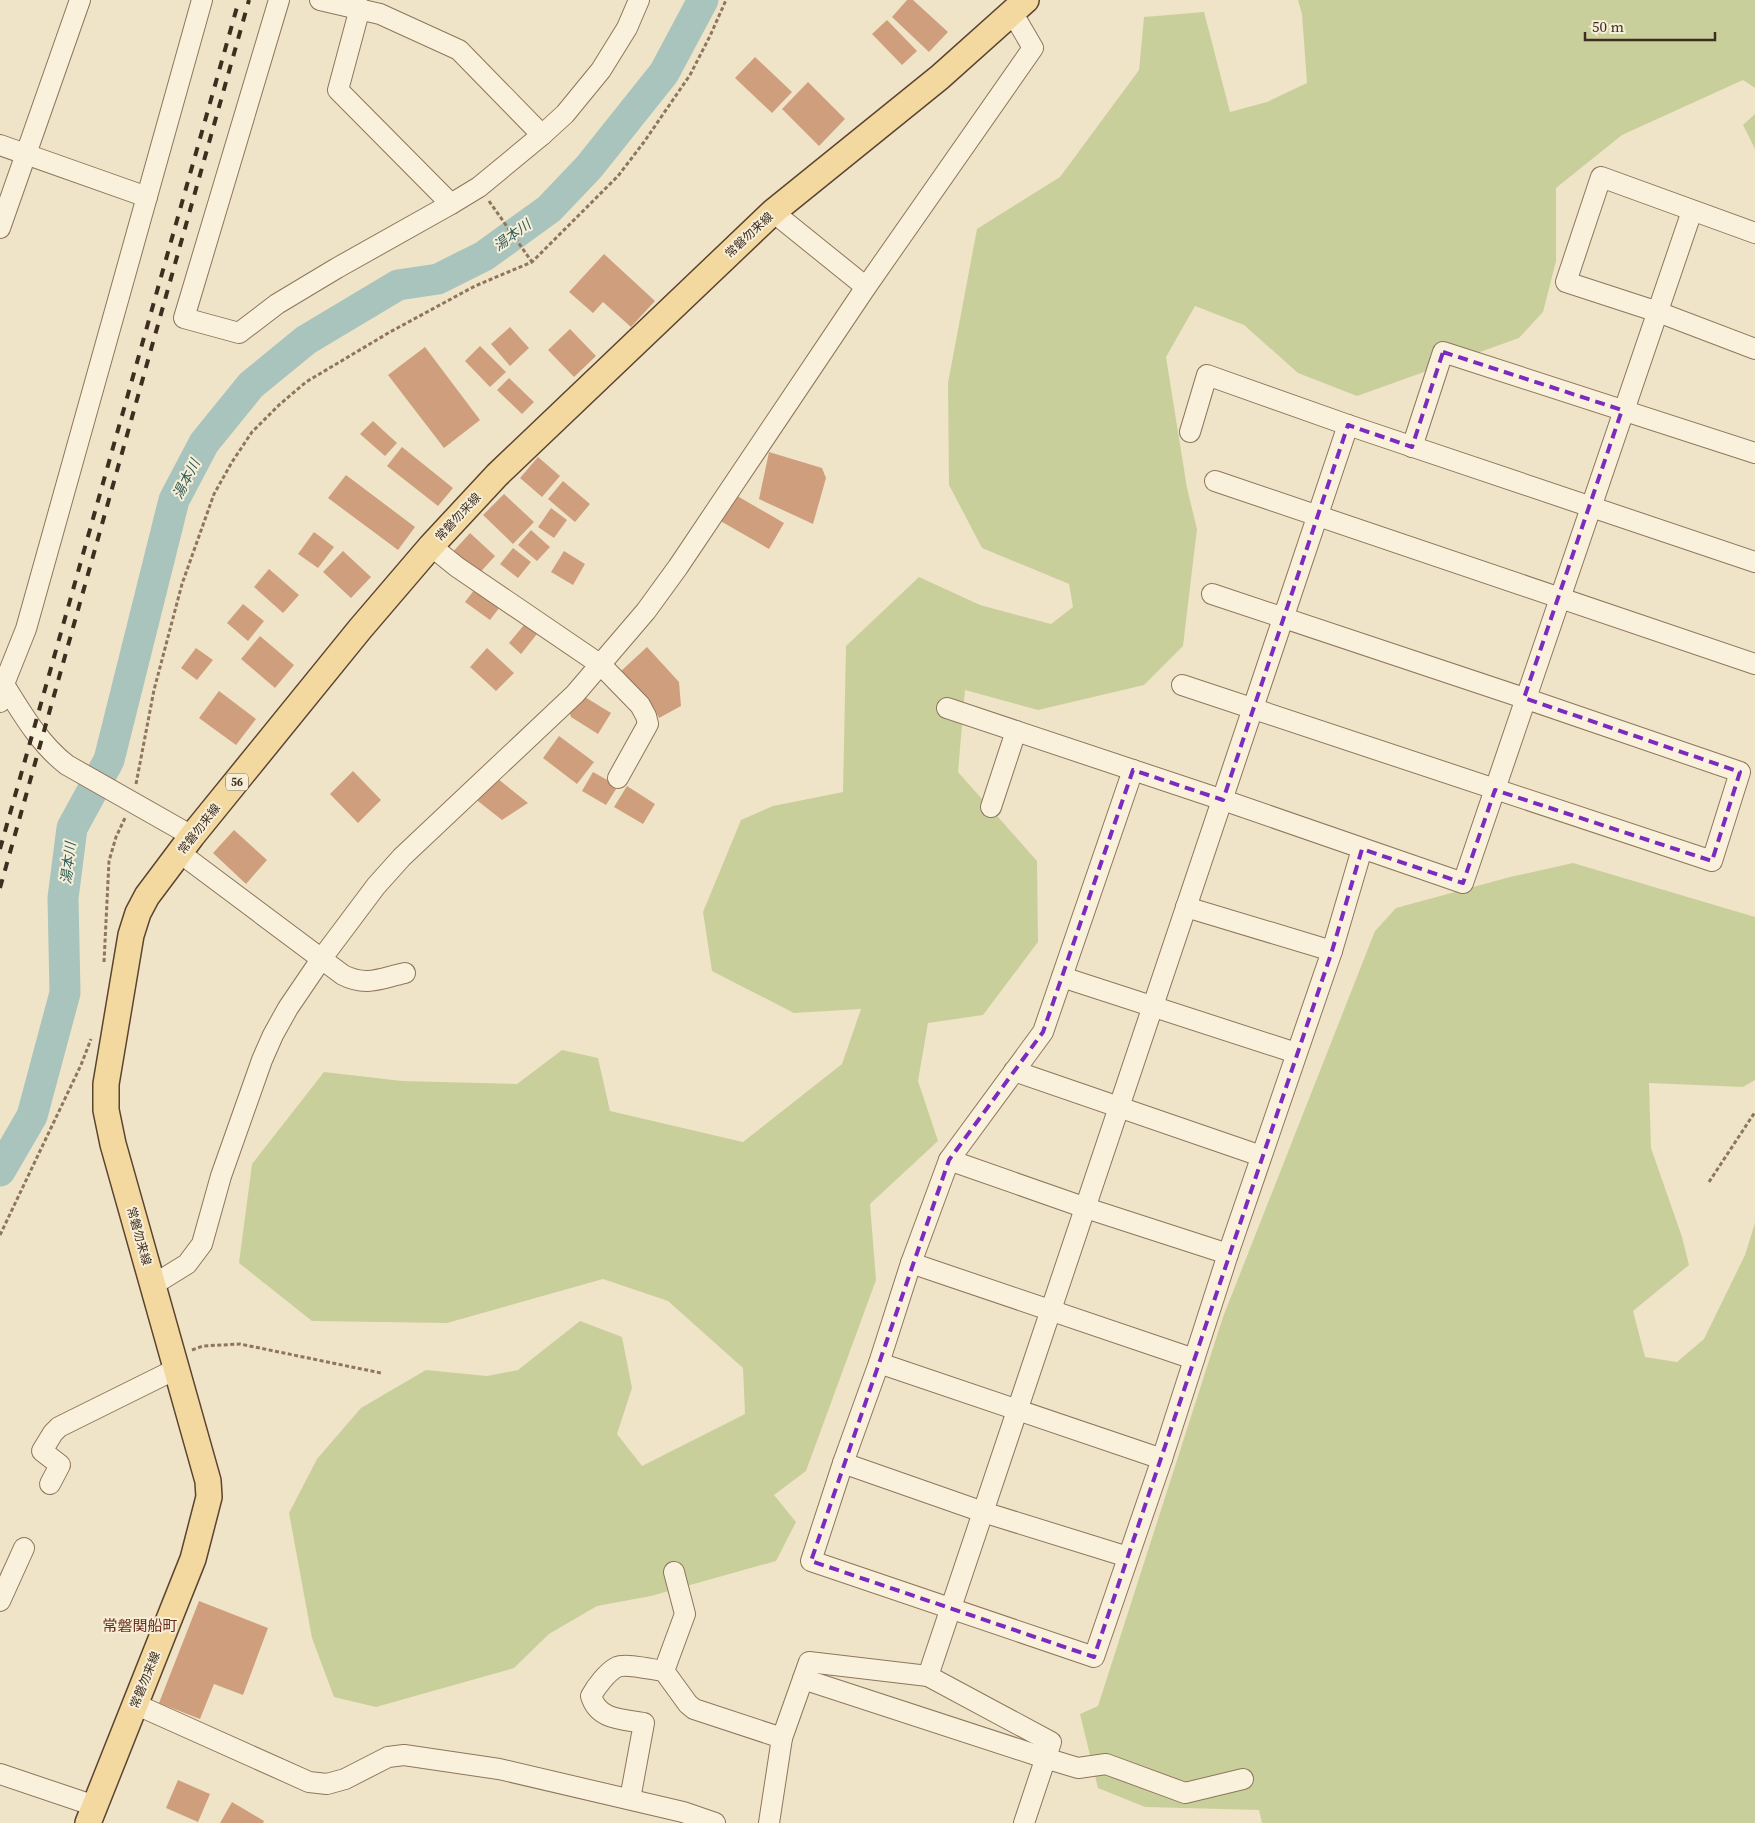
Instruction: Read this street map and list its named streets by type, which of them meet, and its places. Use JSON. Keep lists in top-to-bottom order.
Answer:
{
  "streets": {
    "main road": ["常磐勿来線", "56"]
  },
  "districts": ["常磐関船町"],
  "water": ["湯本川"],
  "scale_bar": "50 m"
}
